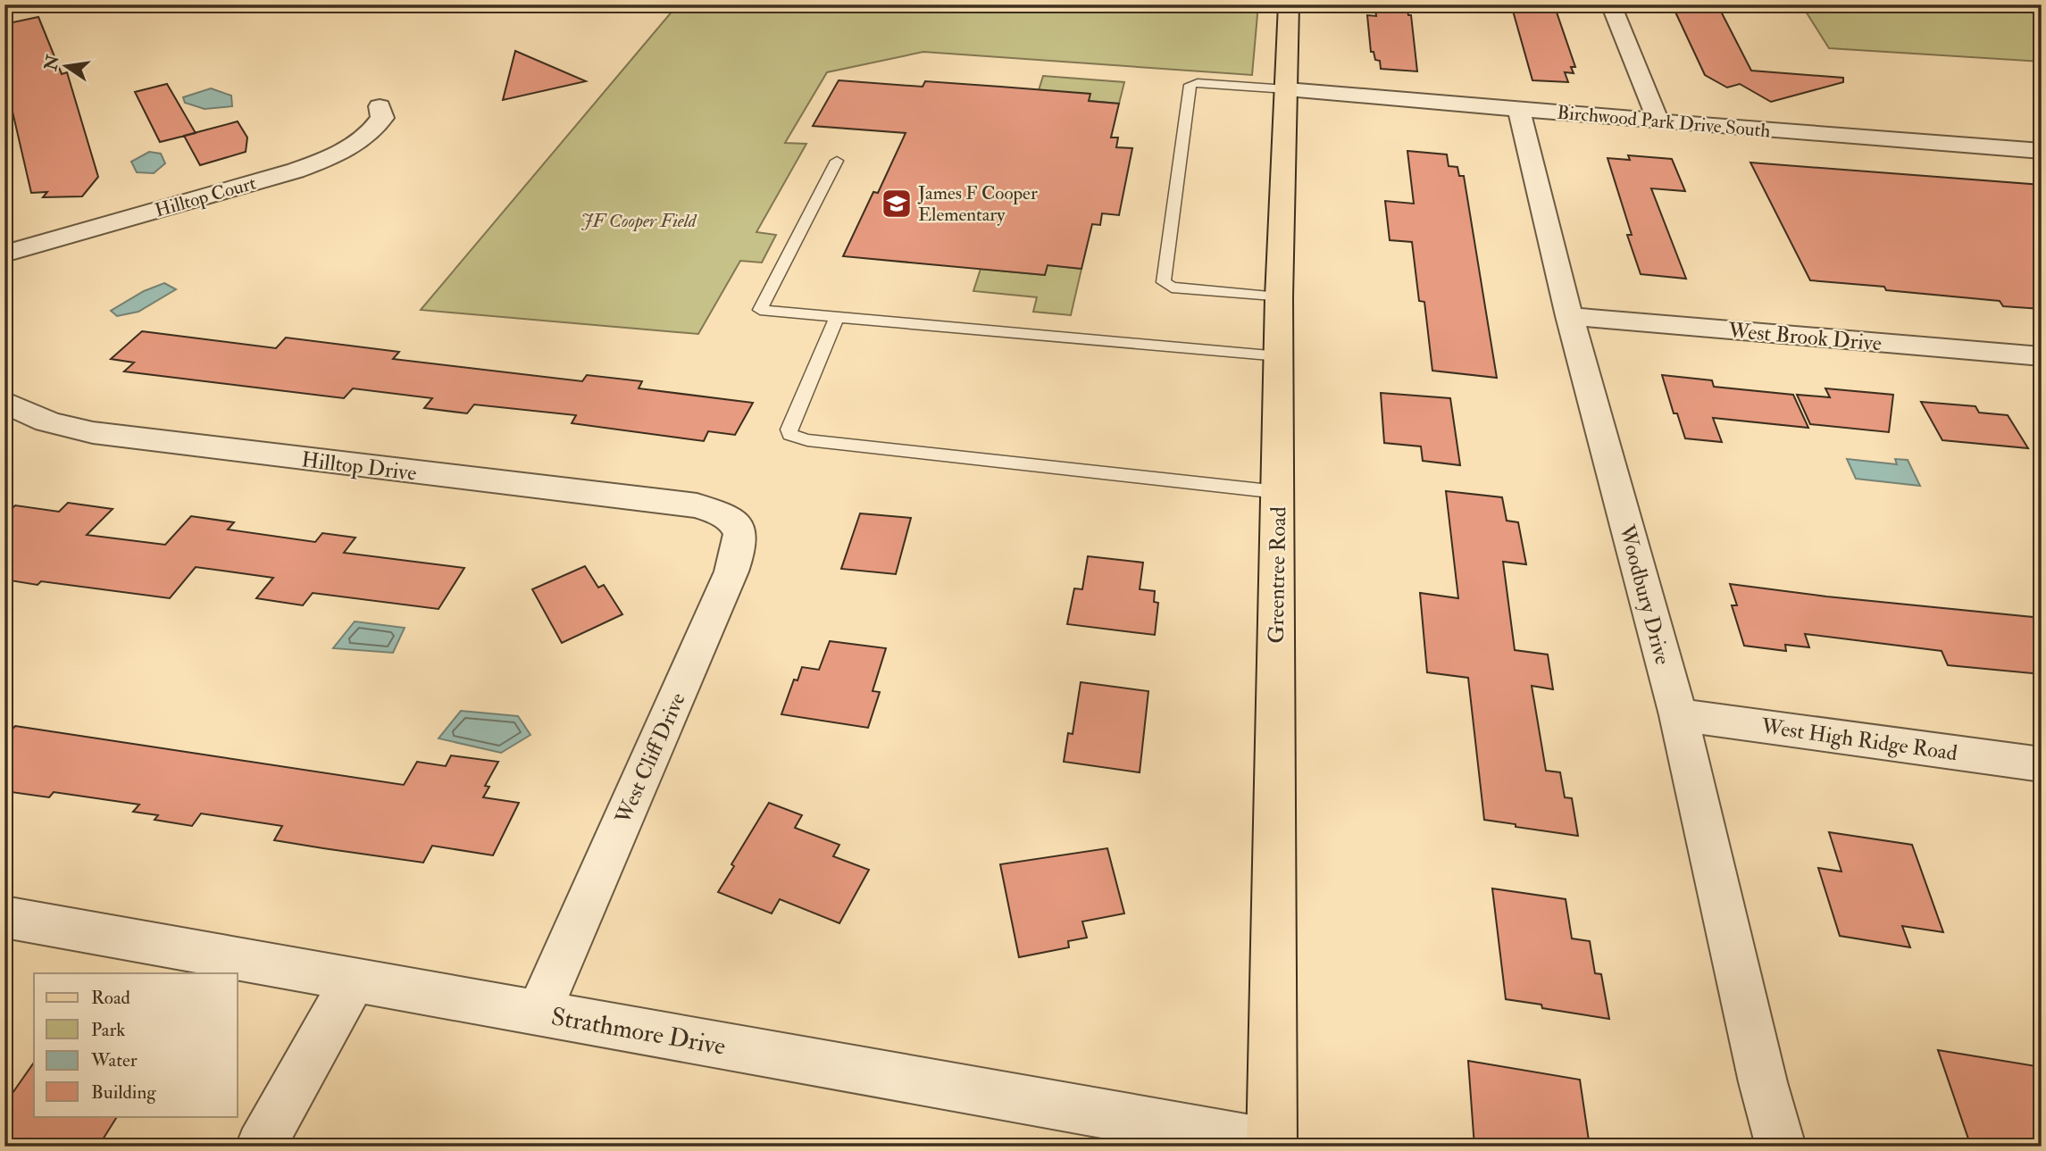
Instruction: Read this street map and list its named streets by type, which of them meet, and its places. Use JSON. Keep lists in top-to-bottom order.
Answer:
{
  "streets": {
    "main road": ["Greentree Road"],
    "street": [
      "Birchwood Park Drive South",
      "Hilltop Court",
      "West Brook Drive",
      "Hilltop Drive",
      "Woodbury Drive",
      "West High Ridge Road",
      "West Cliff Drive",
      "Strathmore Drive"
    ]
  },
  "crossings": [
    ["Birchwood Park Drive South", "Greentree Road"],
    ["Birchwood Park Drive South", "Woodbury Drive"],
    ["West Brook Drive", "Woodbury Drive"],
    ["Hilltop Drive", "West Cliff Drive"],
    ["Greentree Road", "Strathmore Drive"],
    ["Woodbury Drive", "West High Ridge Road"],
    ["West Cliff Drive", "Strathmore Drive"]
  ],
  "parks": ["JF Cooper Field"],
  "places": {
    "school or university": ["James F Cooper Elementary"]
  },
  "legend": [
    "Road",
    "Park",
    "Water",
    "Building"
  ],
  "north": "left"
}
